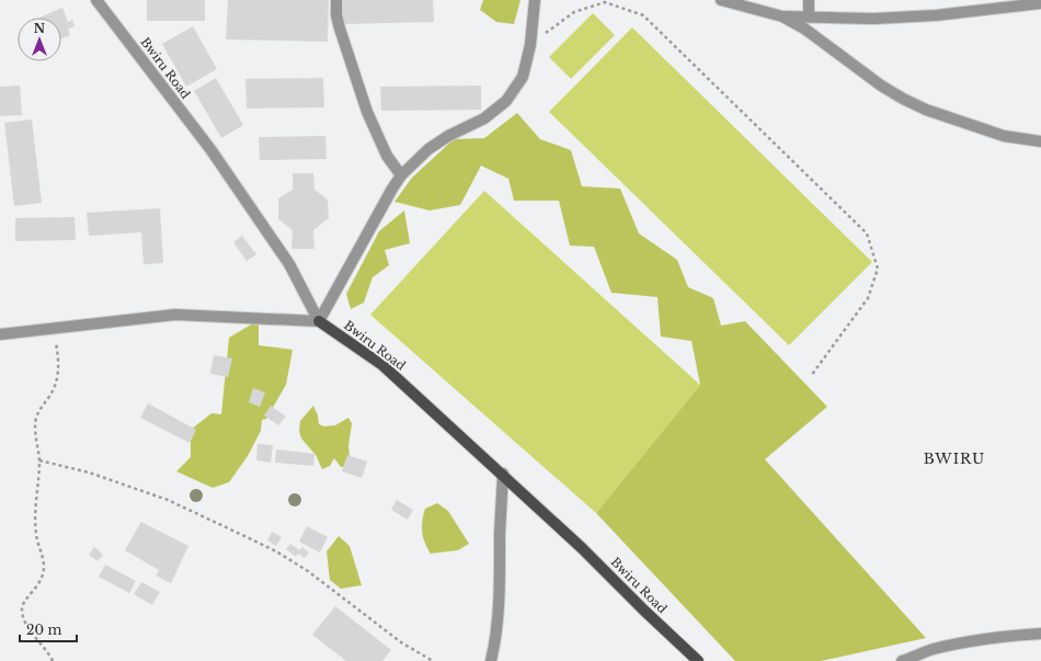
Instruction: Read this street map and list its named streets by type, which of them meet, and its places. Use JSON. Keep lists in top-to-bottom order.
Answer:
{
  "streets": {
    "main road": ["Bwiru Road"]
  },
  "districts": ["BWIRU"],
  "scale_bar": "20 m",
  "north": "top"
}
